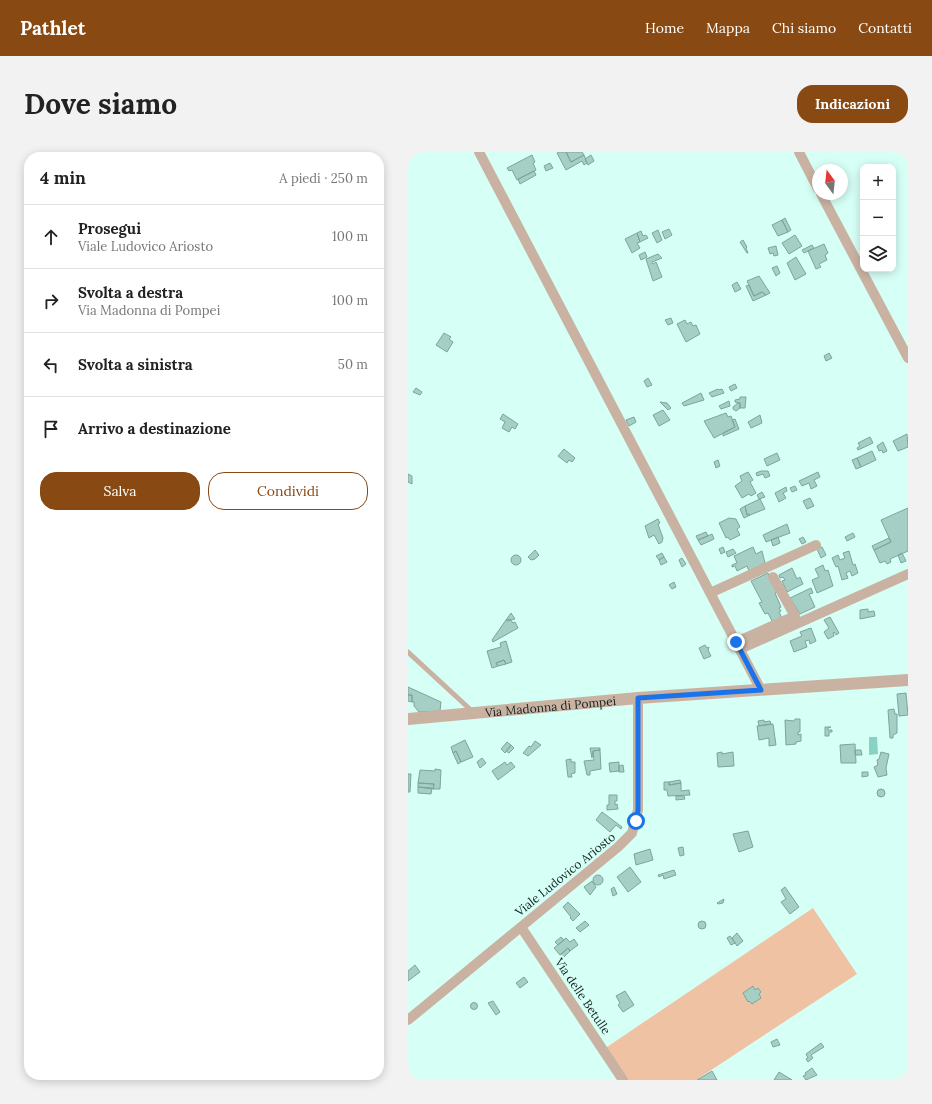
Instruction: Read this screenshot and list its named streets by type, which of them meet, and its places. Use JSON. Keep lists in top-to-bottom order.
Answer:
{
  "streets": {
    "street": ["Via Madonna di Pompei", "Viale Ludovico Ariosto", "Via delle Betulle"]
  },
  "crossings": [
    ["Via Madonna di Pompei", "Viale Ludovico Ariosto"],
    ["Viale Ludovico Ariosto", "Via delle Betulle"]
  ],
  "north": "top",
  "page": {
    "header": "Pathlet",
    "nav": [
      "Home",
      "Mappa",
      "Chi siamo",
      "Contatti"
    ],
    "buttons": [
      "Indicazioni",
      ["Salva", "Condividi"]
    ],
    "title": "Dove siamo",
    "heading": ["4 min", "A piedi · 250 m"],
    "map_buttons": ["+", "−"],
    "list": [
      ["Prosegui", "Viale Ludovico Ariosto", "100 m"],
      ["Svolta a destra", "Via Madonna di Pompei", "100 m"],
      ["Svolta a sinistra", "50 m"],
      "Arrivo a destinazione"
    ]
  }
}
